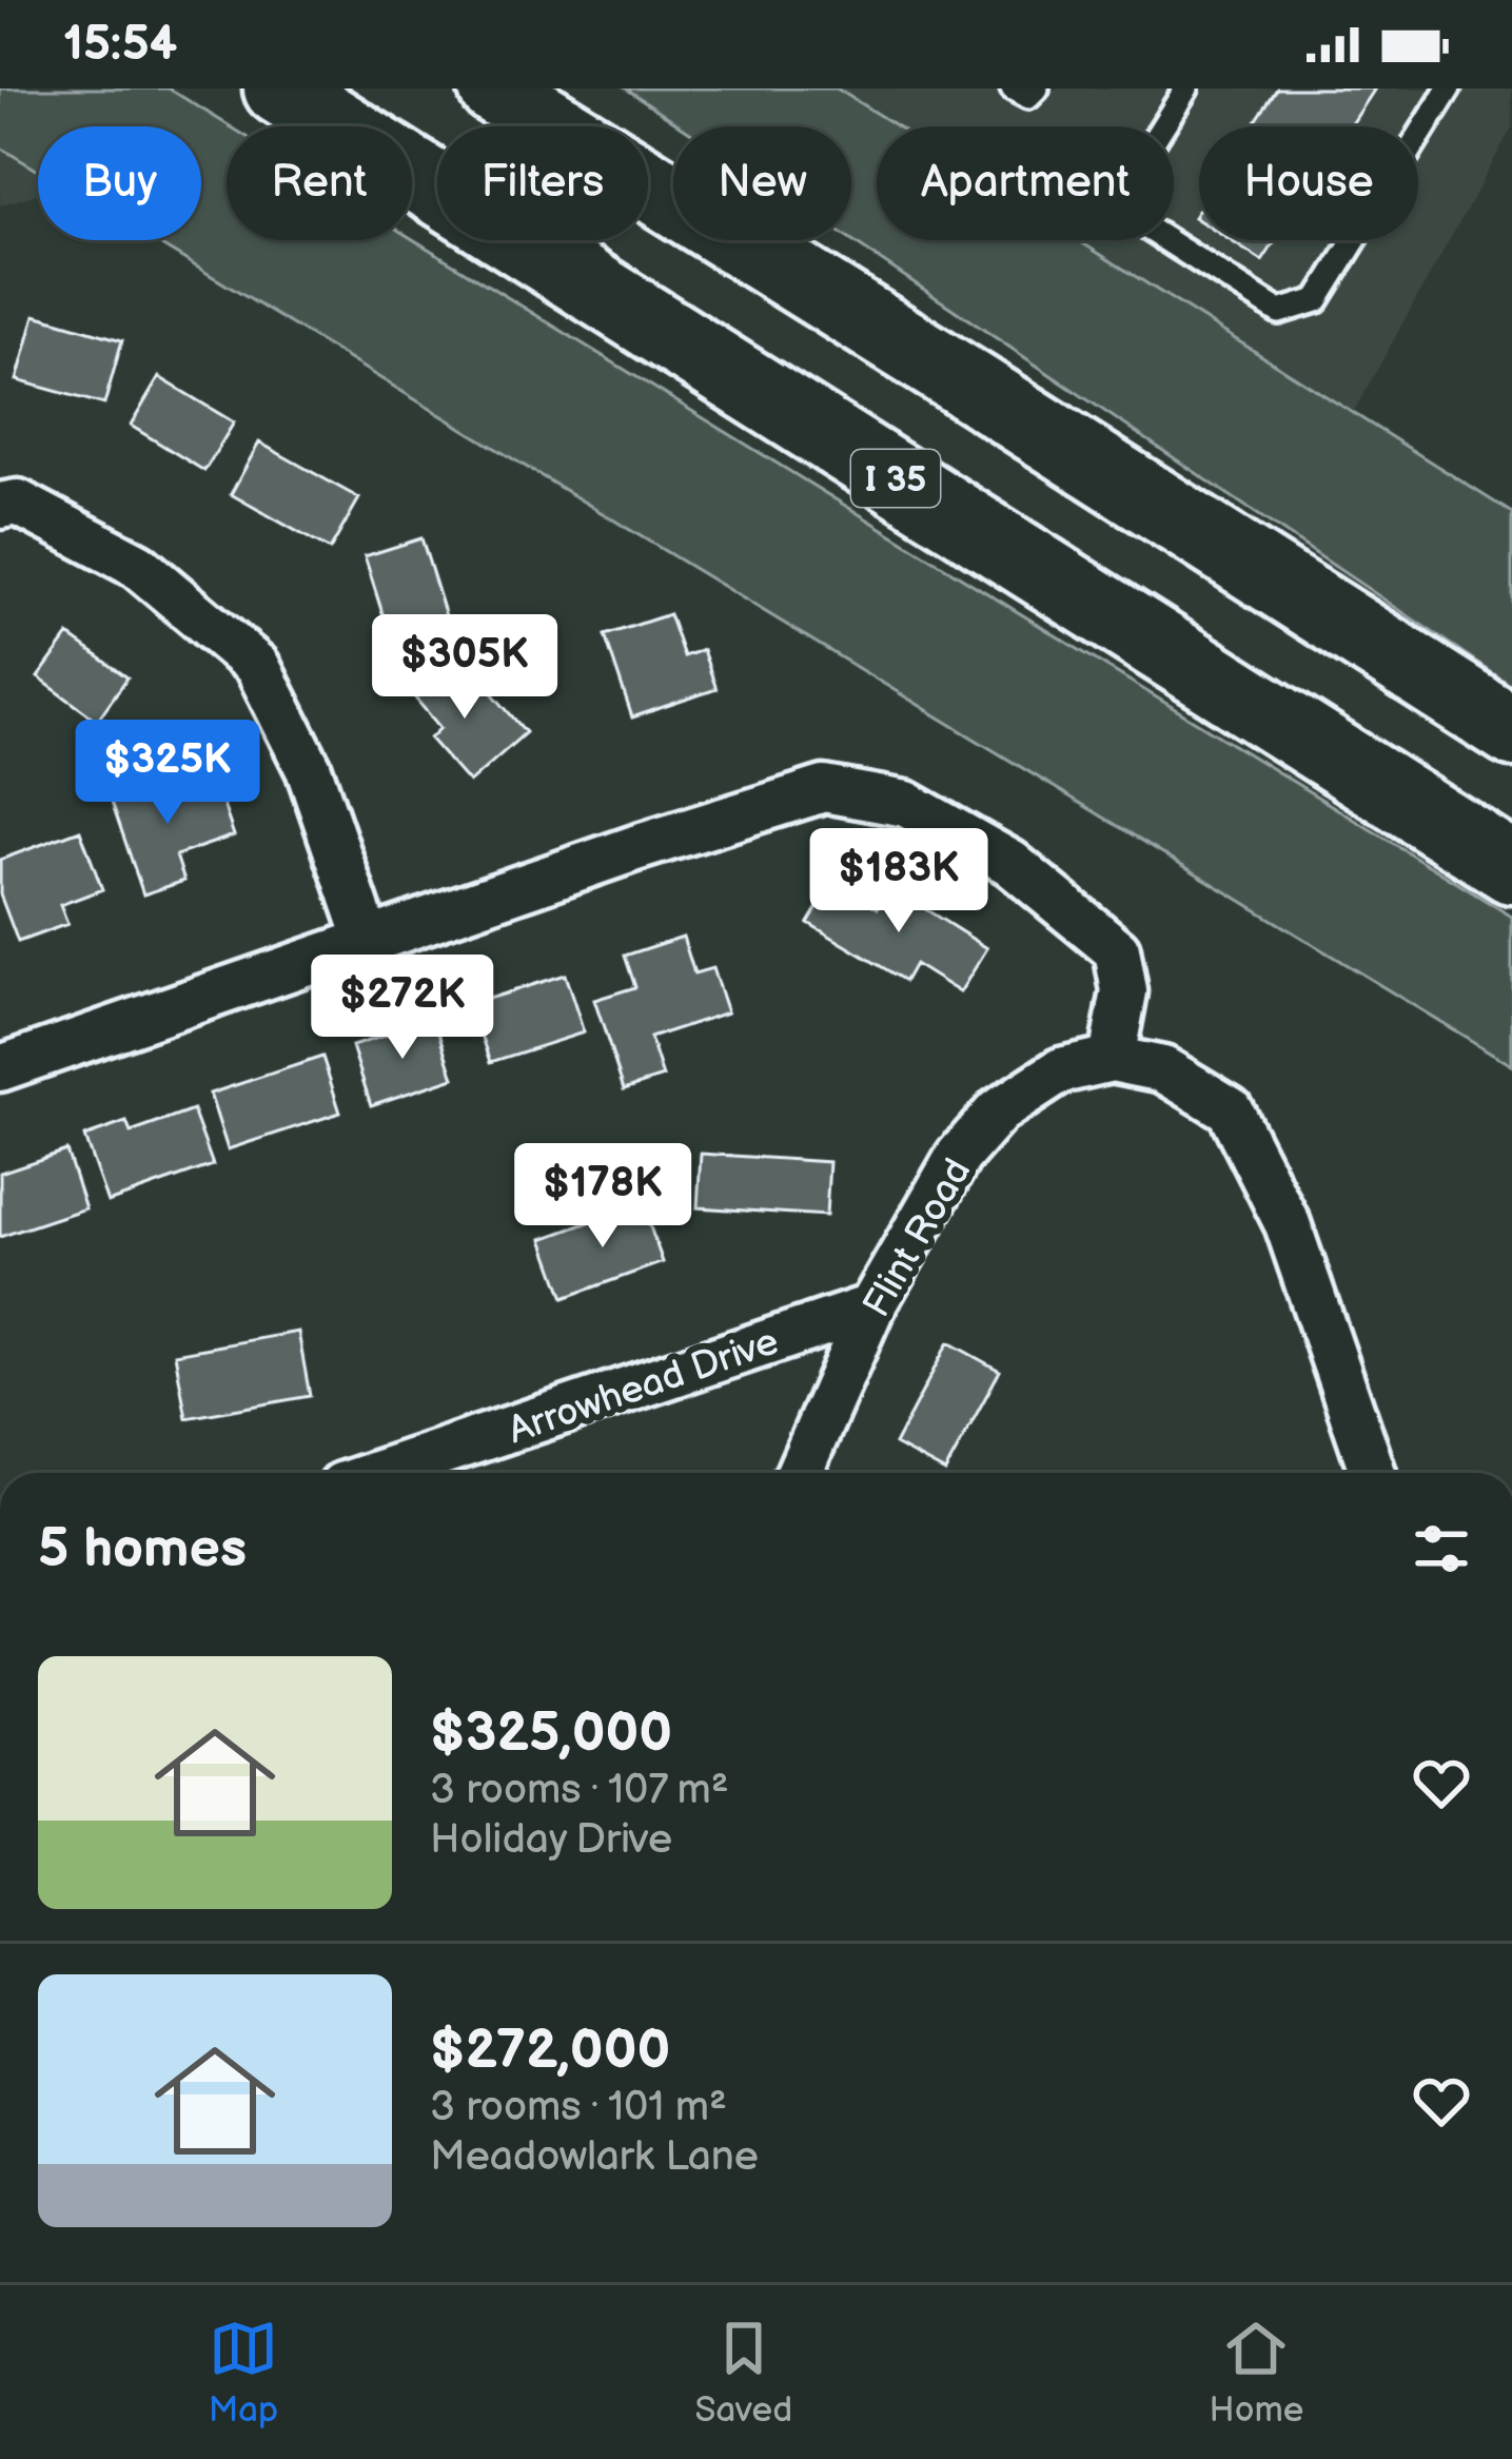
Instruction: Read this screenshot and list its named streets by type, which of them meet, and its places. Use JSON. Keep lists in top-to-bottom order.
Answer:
{
  "streets": {
    "highway": ["I 35"],
    "street": ["Flint Road", "Arrowhead Drive"]
  },
  "crossings": [
    ["Flint Road", "Arrowhead Drive"]
  ],
  "page": {
    "status": "15:54",
    "chip": [
      "Buy",
      "Rent",
      "Filters",
      "New",
      "Apartment",
      "House"
    ],
    "price": [
      "$305K",
      "$325K",
      "$183K",
      "$272K",
      "$178K"
    ],
    "heading": "5 homes",
    "list": [
      {
        "name": "$325,000",
        "note": "3 rooms · 107 m² · Holiday Drive"
      },
      {
        "name": "$272,000",
        "note": "3 rooms · 101 m² · Meadowlark Lane"
      }
    ],
    "tabs": ["Map", "Saved", "Home"]
  }
}
